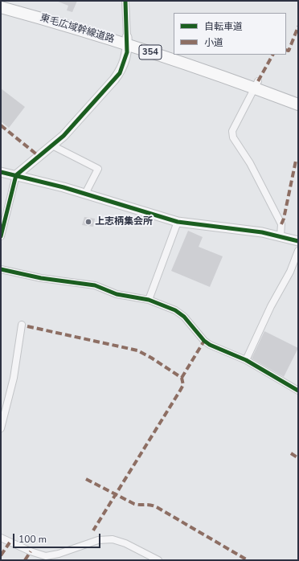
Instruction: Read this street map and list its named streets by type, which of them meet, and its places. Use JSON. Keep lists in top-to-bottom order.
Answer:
{
  "streets": {
    "highway": ["東毛広域幹線道路", "354"]
  },
  "places": ["上志柄集会所"],
  "legend": ["自転車道", "小道"],
  "scale_bar": "100 m"
}
